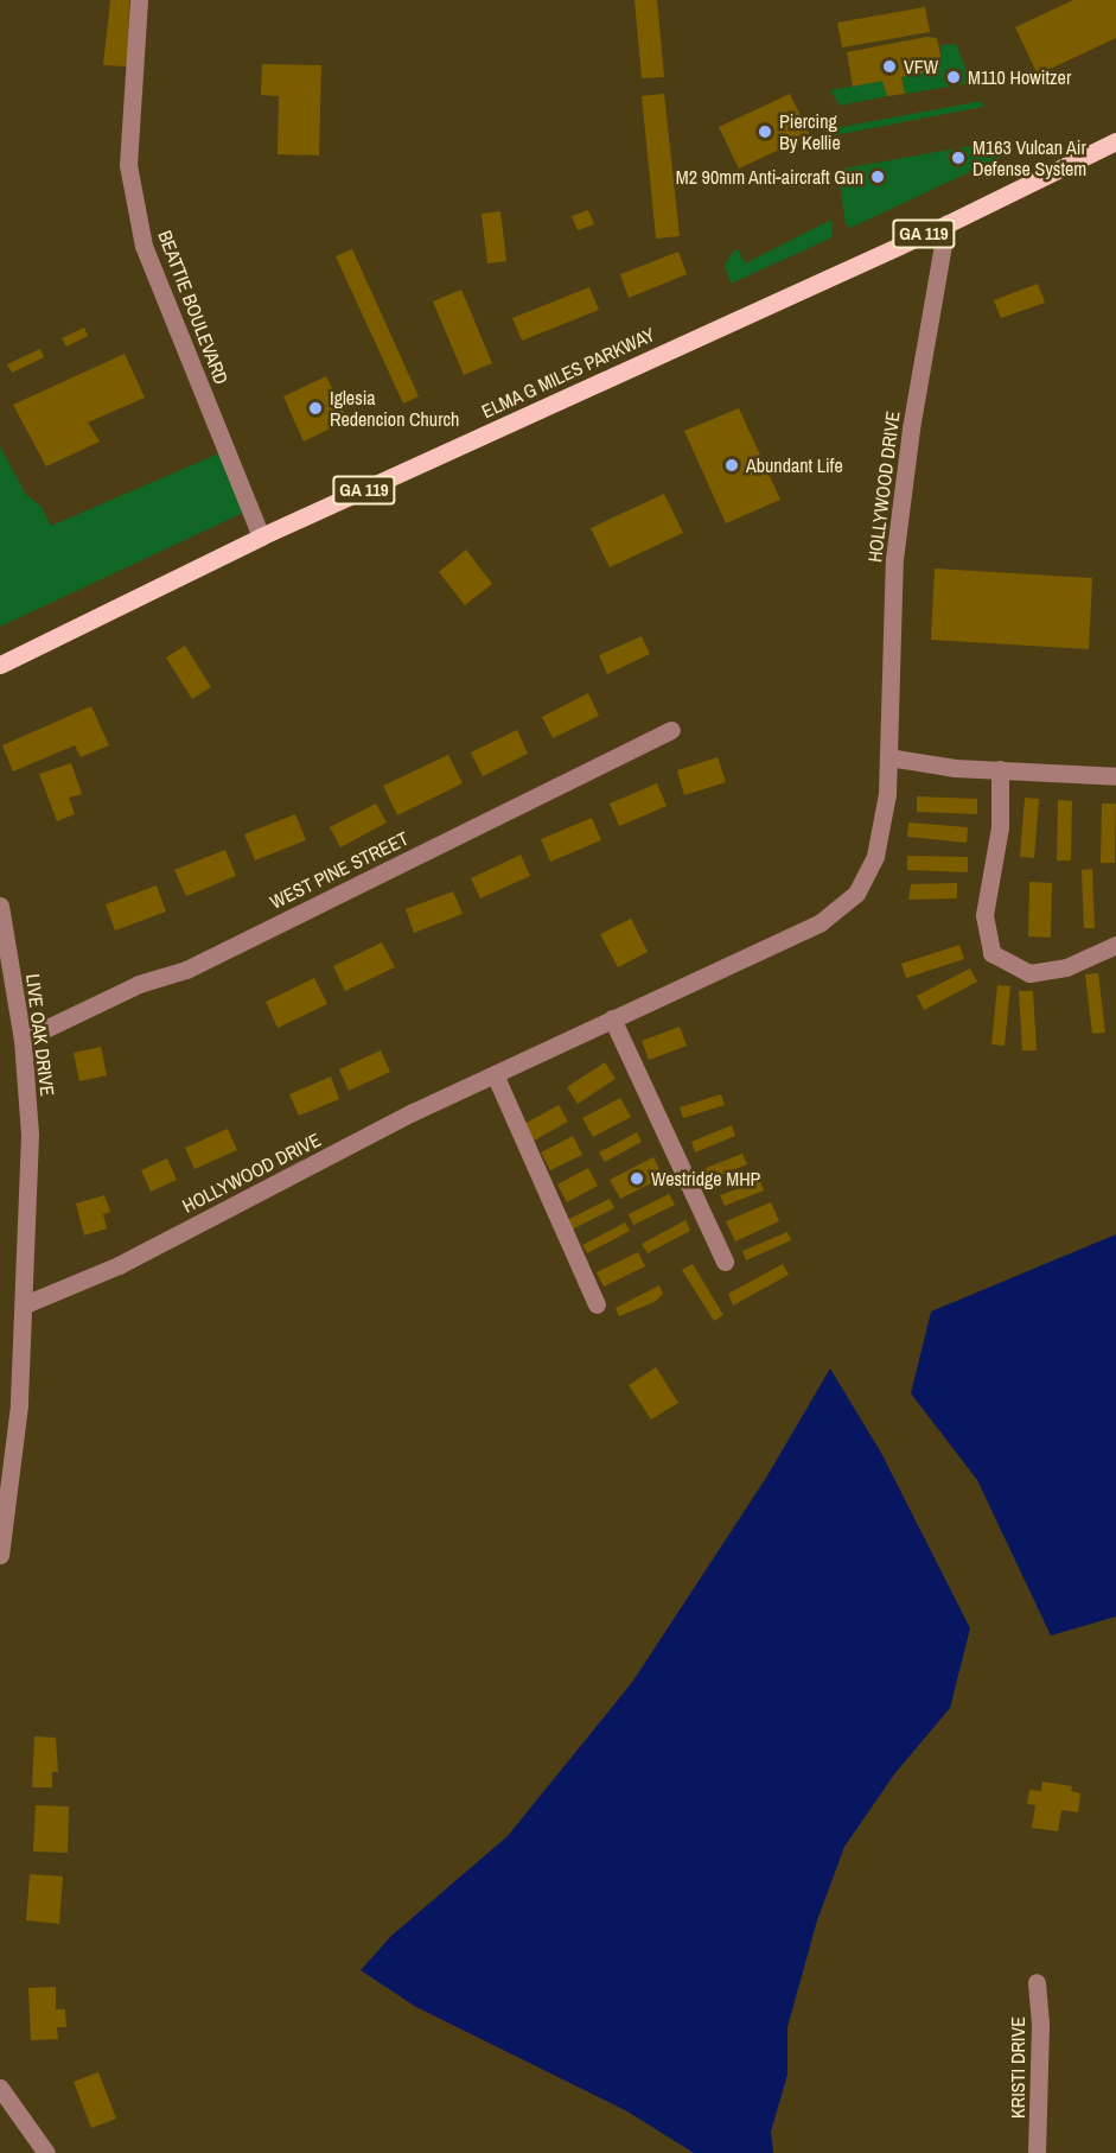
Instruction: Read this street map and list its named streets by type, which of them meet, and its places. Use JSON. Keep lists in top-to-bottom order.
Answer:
{
  "streets": {
    "main road": ["GA 119", "ELMA G MILES PARKWAY"],
    "street": [
      "BEATTIE BOULEVARD",
      "HOLLYWOOD DRIVE",
      "WEST PINE STREET",
      "LIVE OAK DRIVE",
      "KRISTI DRIVE"
    ]
  },
  "crossings": [
    ["BEATTIE BOULEVARD", "ELMA G MILES PARKWAY"],
    ["ELMA G MILES PARKWAY", "HOLLYWOOD DRIVE"],
    ["HOLLYWOOD DRIVE", "LIVE OAK DRIVE"],
    ["WEST PINE STREET", "LIVE OAK DRIVE"]
  ],
  "places": [
    "VFW",
    "M110 Howitzer",
    "Piercing By Kellie",
    "M163 Vulcan Air Defense System",
    "M2 90mm Anti-aircraft Gun",
    "Iglesia Redencion Church",
    "Abundant Life",
    "Westridge MHP"
  ]
}
